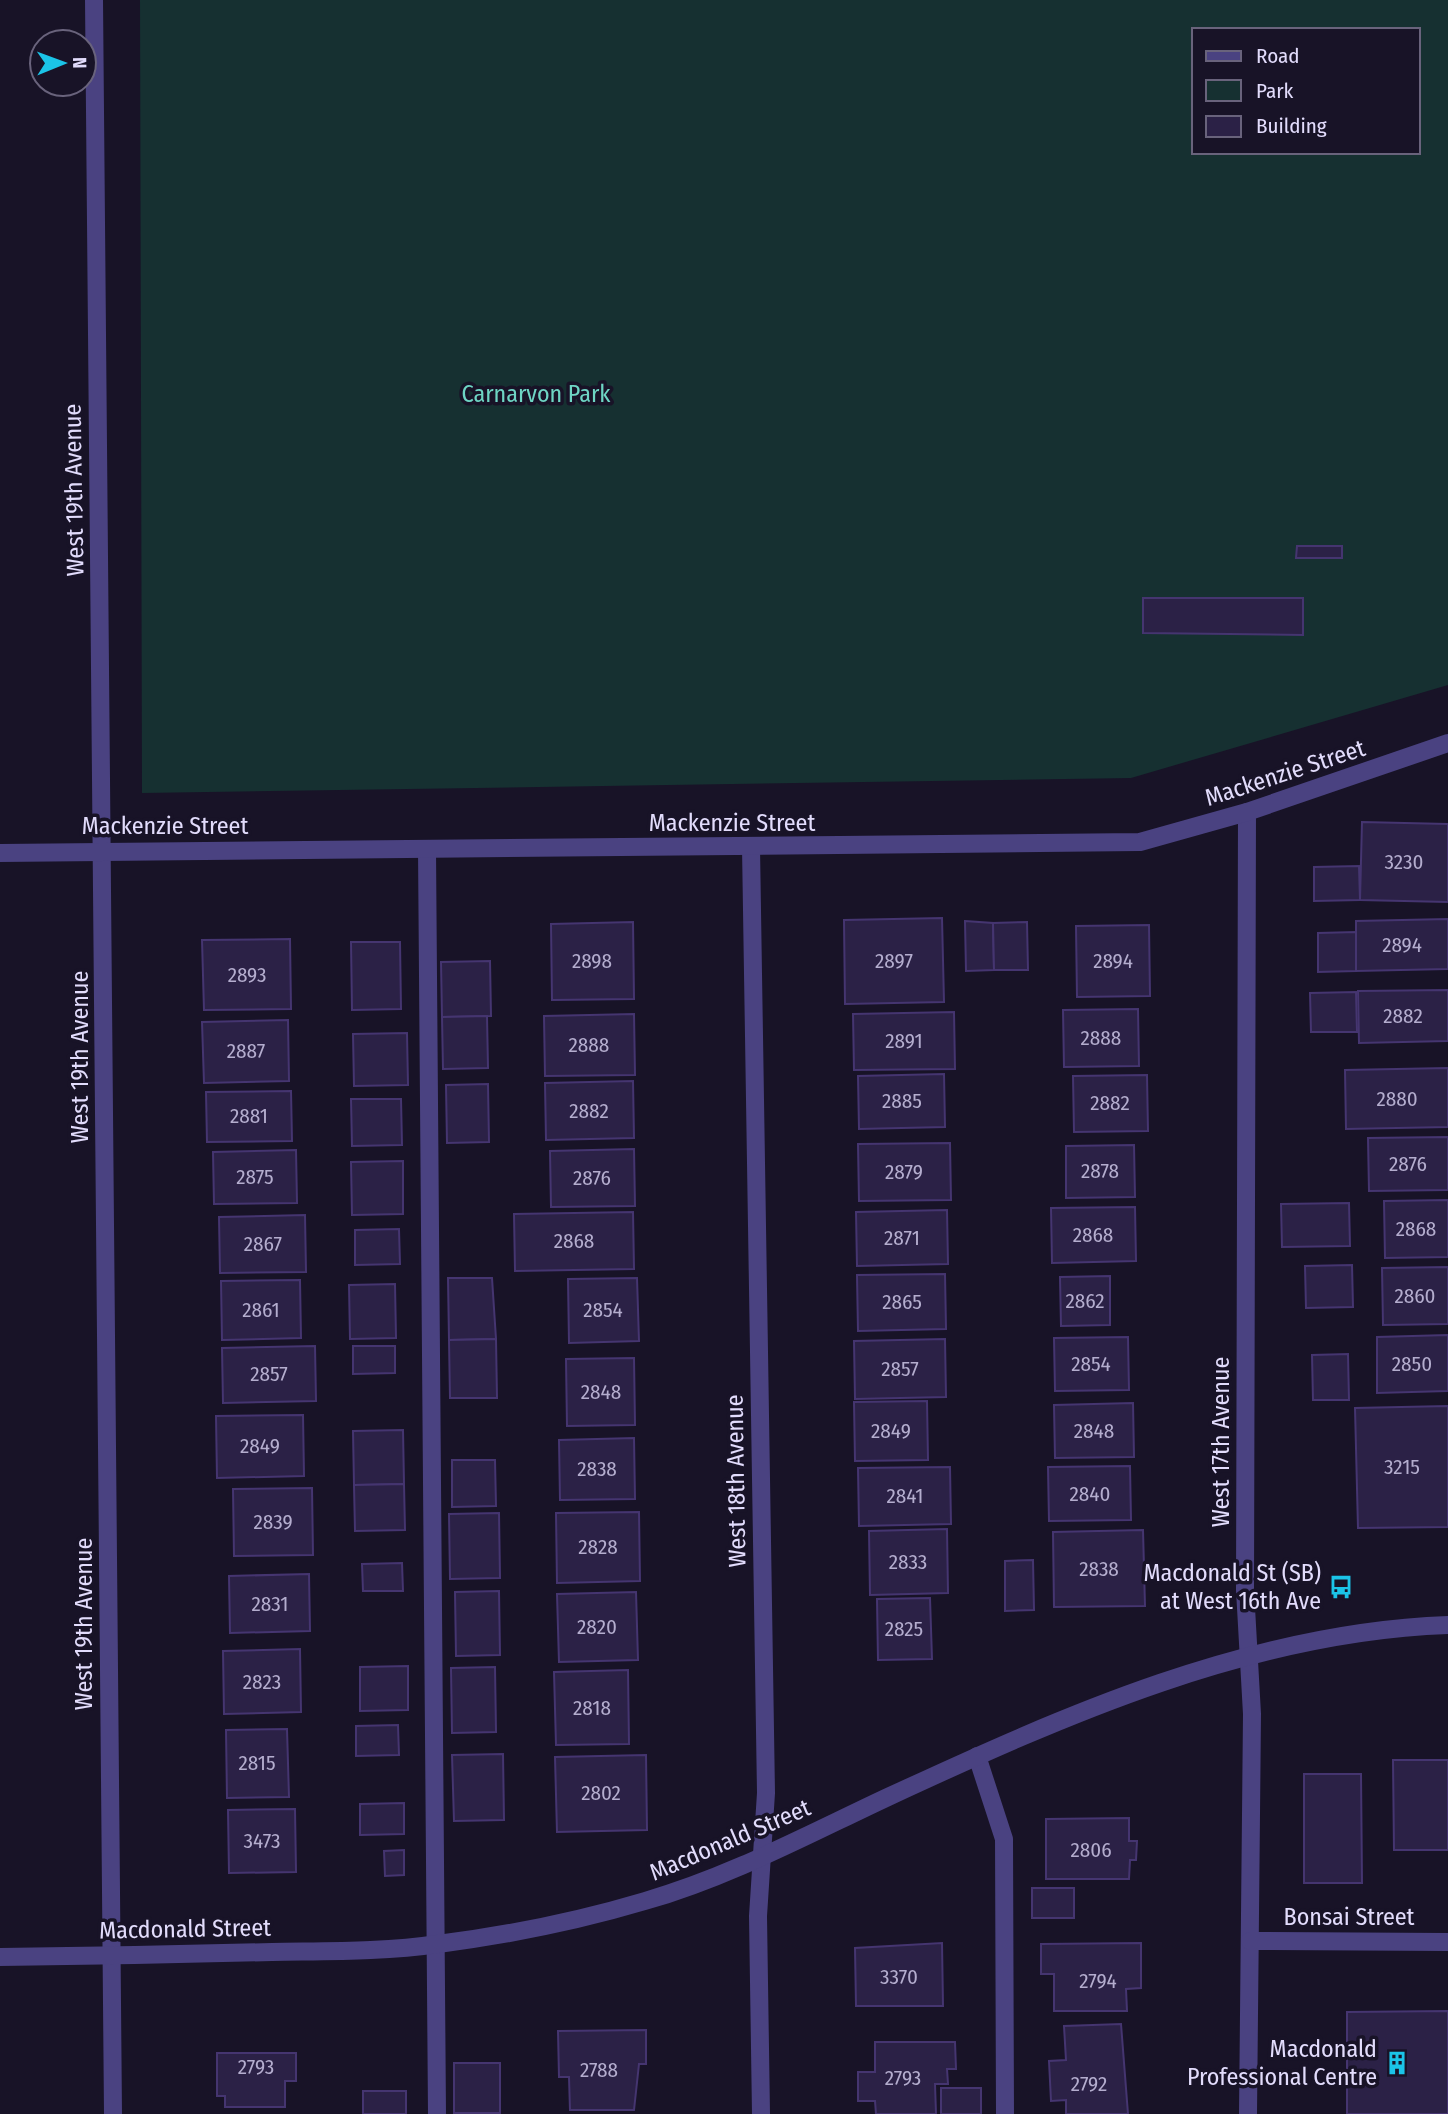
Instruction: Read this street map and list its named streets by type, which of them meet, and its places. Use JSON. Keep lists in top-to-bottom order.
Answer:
{
  "streets": {
    "street": [
      "West 19th Avenue",
      "Mackenzie Street",
      "West 17th Avenue",
      "West 18th Avenue",
      "Macdonald Street",
      "Bonsai Street"
    ]
  },
  "crossings": [
    ["West 19th Avenue", "Mackenzie Street"],
    ["West 19th Avenue", "Macdonald Street"],
    ["Mackenzie Street", "West 17th Avenue"],
    ["Mackenzie Street", "West 18th Avenue"],
    ["West 17th Avenue", "Macdonald Street"],
    ["West 17th Avenue", "Bonsai Street"],
    ["West 18th Avenue", "Macdonald Street"]
  ],
  "parks": ["Carnarvon Park"],
  "places": {
    "bus stop": ["Macdonald St (SB) at West 16th Ave"],
    "building": ["Macdonald Professional Centre"]
  },
  "house_numbers": [
    "3230",
    "2894",
    "2898",
    "2897",
    "2894",
    "2893",
    "2882",
    "2888",
    "2891",
    "2888",
    "2887",
    "2880",
    "2885",
    "2882",
    "2882",
    "2881",
    "2876",
    "2878",
    "2879",
    "2875",
    "2876",
    "2868",
    "2868",
    "2871",
    "2868",
    "2867",
    "2860",
    "2862",
    "2865",
    "2861",
    "2854",
    "2854",
    "2850",
    "2857",
    "2857",
    "2848",
    "2849",
    "2848",
    "2849",
    "3215",
    "2838",
    "2840",
    "2841",
    "2839",
    "2828",
    "2833",
    "2838",
    "2831",
    "2820",
    "2825",
    "2823",
    "2818",
    "2815",
    "2802",
    "3473",
    "2806",
    "3370",
    "2794",
    "2793",
    "2788",
    "2793",
    "2792"
  ],
  "legend": ["Road", "Park", "Building"],
  "north": "right"
}
